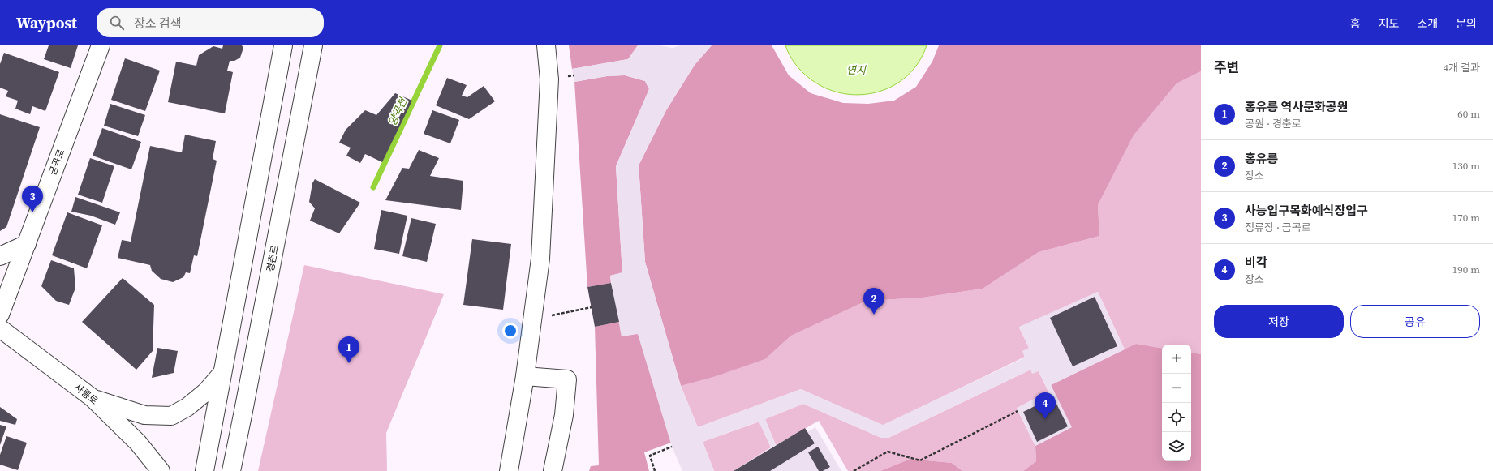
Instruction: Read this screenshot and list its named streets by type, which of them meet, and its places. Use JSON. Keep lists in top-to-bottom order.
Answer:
{
  "streets": {
    "street": ["금곡로", "경춘로", "사릉로"]
  },
  "water": ["연지", "양곡천"],
  "page": {
    "header": "Waypost",
    "search": "장소 검색",
    "nav": [
      "홈",
      "지도",
      "소개",
      "문의"
    ],
    "heading": ["주변", "4개 결과"],
    "list": [
      {
        "mark": "1",
        "name": "홍유릉 역사문화공원",
        "note": "공원 · 경춘로",
        "value": "60 m"
      },
      {
        "mark": "2",
        "name": "홍유릉",
        "note": "장소",
        "value": "130 m"
      },
      {
        "mark": "3",
        "name": "사능입구목화예식장입구",
        "note": "정류장 · 금곡로",
        "value": "170 m"
      },
      {
        "mark": "4",
        "name": "비각",
        "note": "장소",
        "value": "190 m"
      }
    ],
    "pins": [
      "3",
      "2",
      "1",
      "4"
    ],
    "buttons": ["저장", "공유"],
    "map_buttons": ["+", "−"]
  }
}
